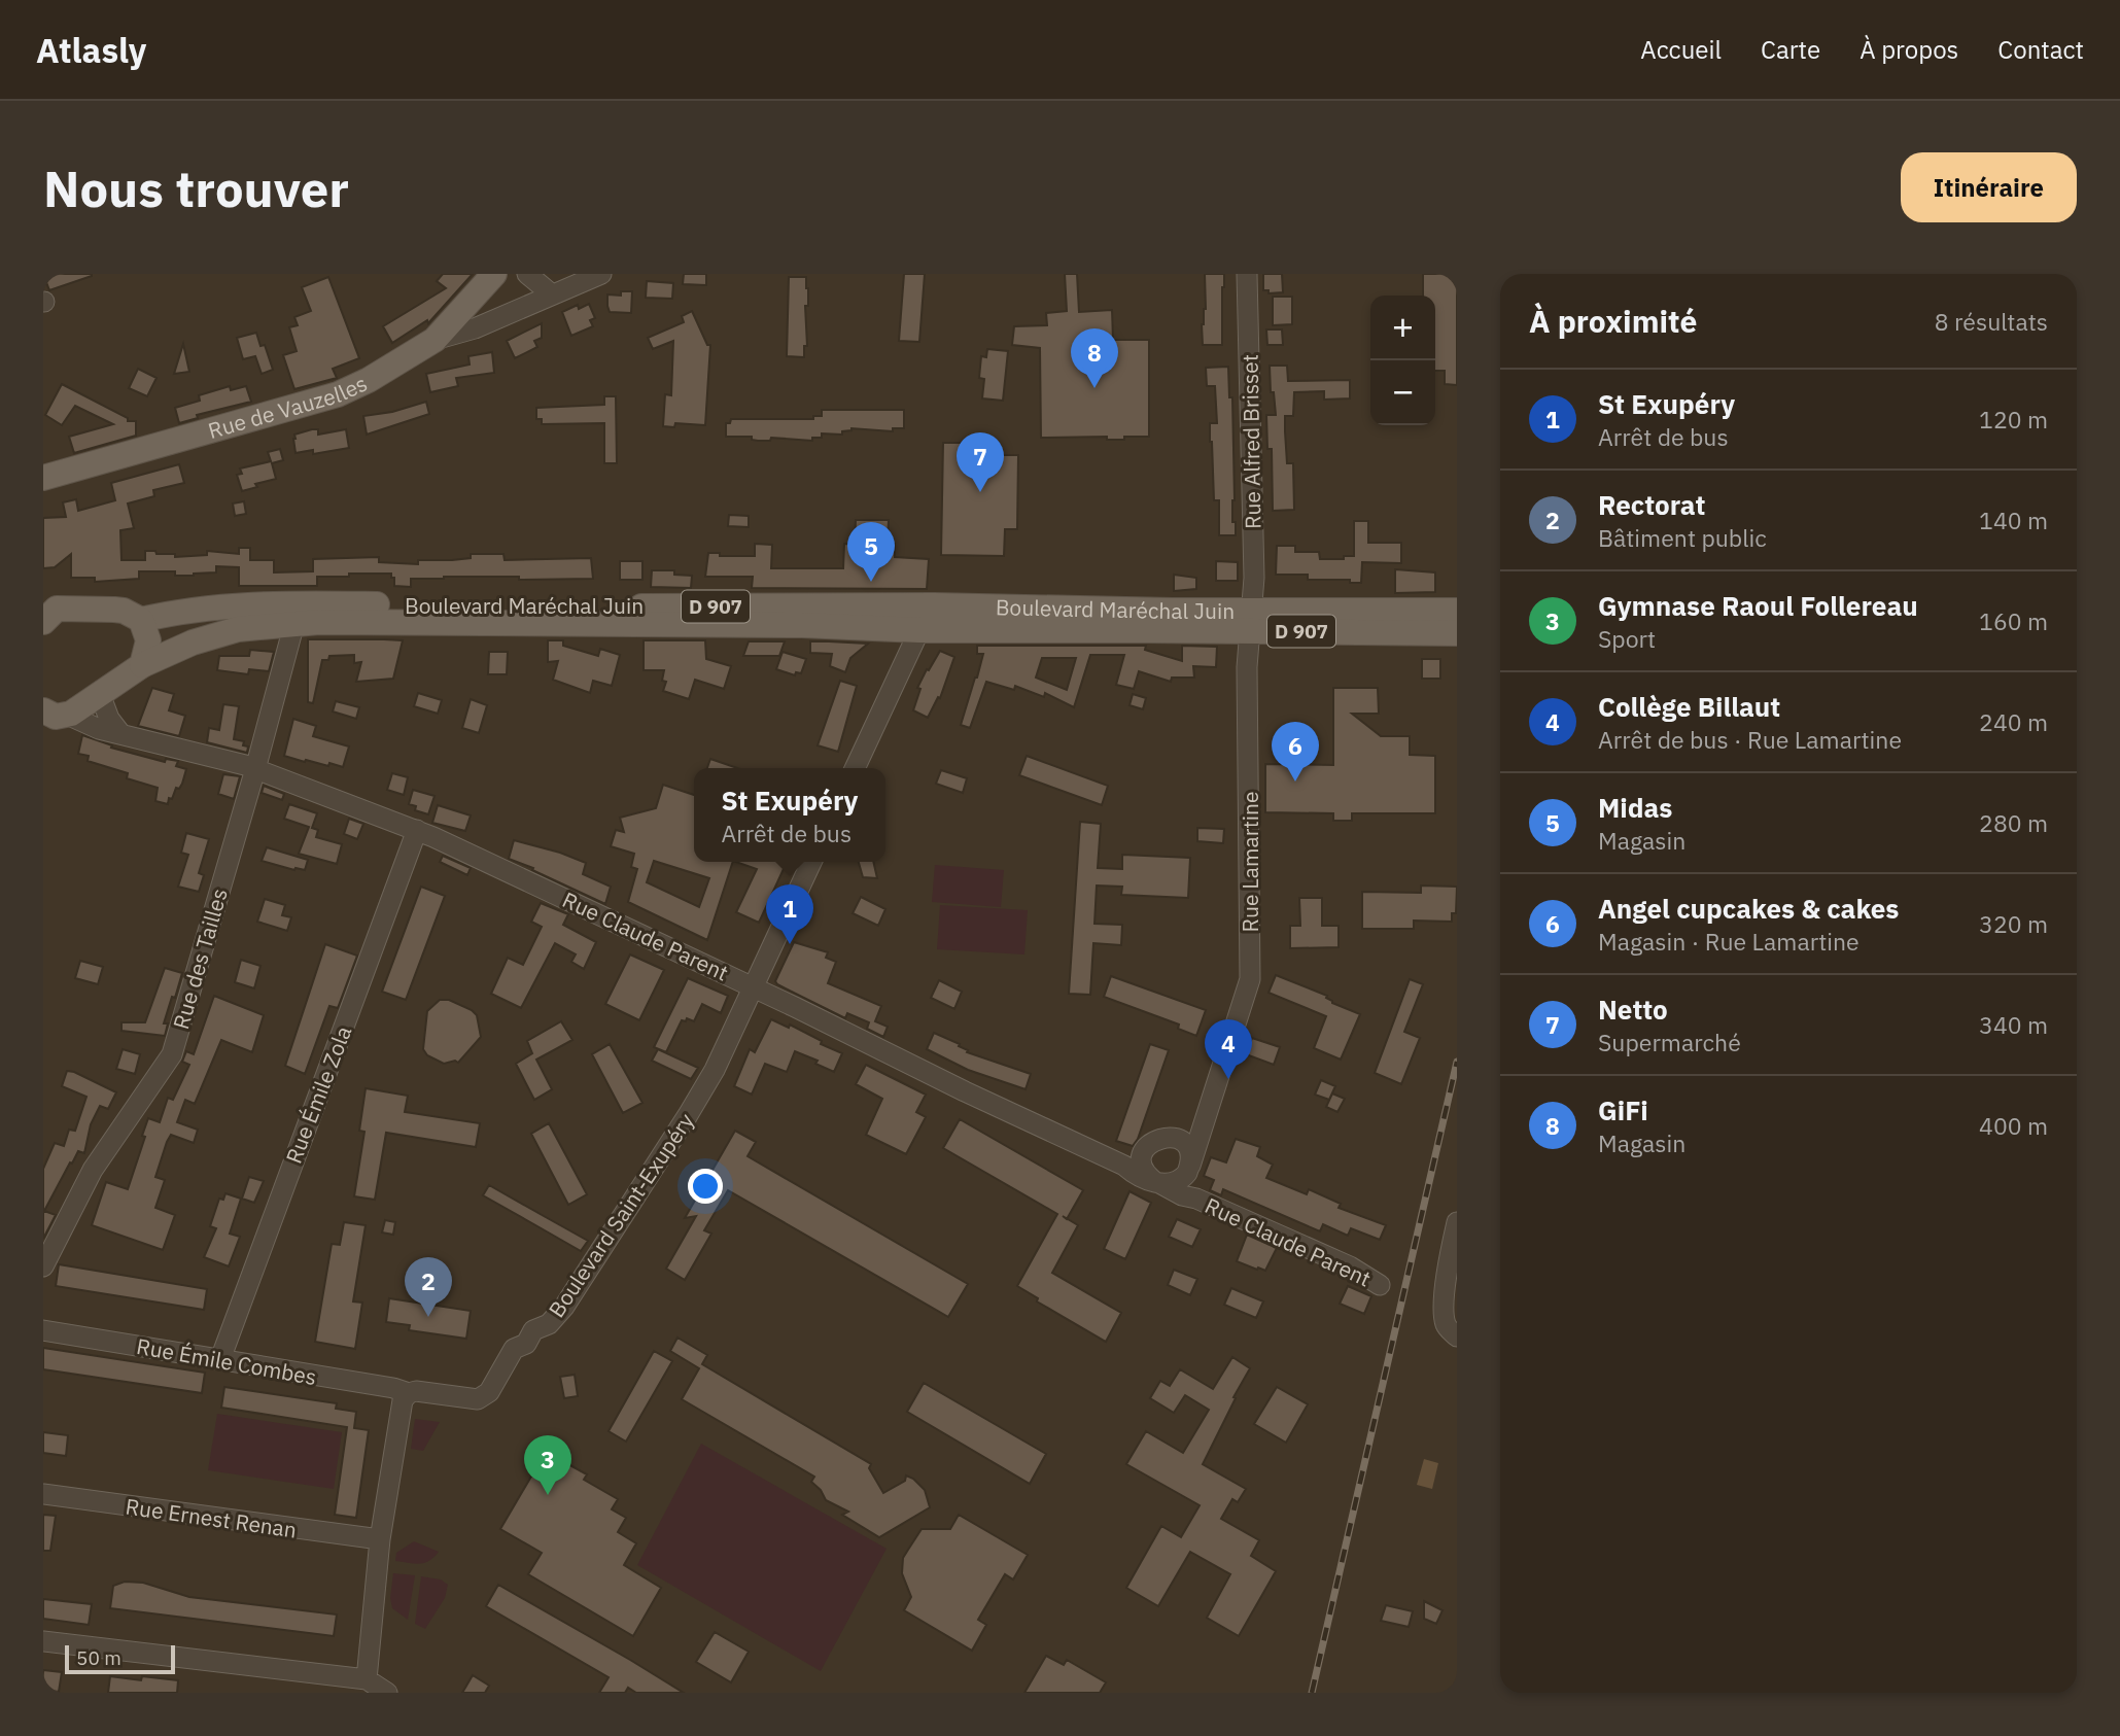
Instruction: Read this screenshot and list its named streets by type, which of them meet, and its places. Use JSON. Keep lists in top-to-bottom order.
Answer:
{
  "streets": {
    "main road": ["Rue de Vauzelles", "Boulevard Maréchal Juin", "D 907"],
    "street": [
      "Rue Alfred Brisset",
      "Rue Lamartine",
      "Rue Claude Parent",
      "Rue des Tailles",
      "Rue Émile Zola",
      "Boulevard Saint-Exupéry",
      "Rue Émile Combes",
      "Rue Ernest Renan"
    ]
  },
  "crossings": [
    ["Rue Alfred Brisset", "Boulevard Maréchal Juin"],
    ["Rue Alfred Brisset", "Rue Lamartine"],
    ["Boulevard Maréchal Juin", "Rue Lamartine"],
    ["Boulevard Maréchal Juin", "Rue Claude Parent"],
    ["Boulevard Maréchal Juin", "Rue des Tailles"],
    ["Rue Lamartine", "Rue Claude Parent"],
    ["Rue Claude Parent", "Rue des Tailles"],
    ["Rue Claude Parent", "Rue Émile Zola"],
    ["Rue Claude Parent", "Boulevard Saint-Exupéry"],
    ["Rue Émile Zola", "Rue Émile Combes"],
    ["Boulevard Saint-Exupéry", "Rue Émile Combes"]
  ],
  "scale_bar": "50 m",
  "page": {
    "header": "Atlasly",
    "nav": [
      "Accueil",
      "Carte",
      "À propos",
      "Contact"
    ],
    "buttons": "Itinéraire",
    "title": "Nous trouver",
    "heading": ["À proximité", "8 résultats"],
    "map_buttons": ["+", "−"],
    "pins": [
      "8",
      "7",
      "5",
      "6",
      "1",
      "4",
      "2",
      "3"
    ],
    "list": [
      {
        "mark": "1",
        "name": "St Exupéry",
        "note": "Arrêt de bus",
        "value": "120 m"
      },
      {
        "mark": "2",
        "name": "Rectorat",
        "note": "Bâtiment public",
        "value": "140 m"
      },
      {
        "mark": "3",
        "name": "Gymnase Raoul Follereau",
        "note": "Sport",
        "value": "160 m"
      },
      {
        "mark": "4",
        "name": "Collège Billaut",
        "note": "Arrêt de bus · Rue Lamartine",
        "value": "240 m"
      },
      {
        "mark": "5",
        "name": "Midas",
        "note": "Magasin",
        "value": "280 m"
      },
      {
        "mark": "6",
        "name": "Angel cupcakes & cakes",
        "note": "Magasin · Rue Lamartine",
        "value": "320 m"
      },
      {
        "mark": "7",
        "name": "Netto",
        "note": "Supermarché",
        "value": "340 m"
      },
      {
        "mark": "8",
        "name": "GiFi",
        "note": "Magasin",
        "value": "400 m"
      }
    ],
    "popup": ["St Exupéry", "Arrêt de bus"],
    "scale": "50 m"
  }
}
